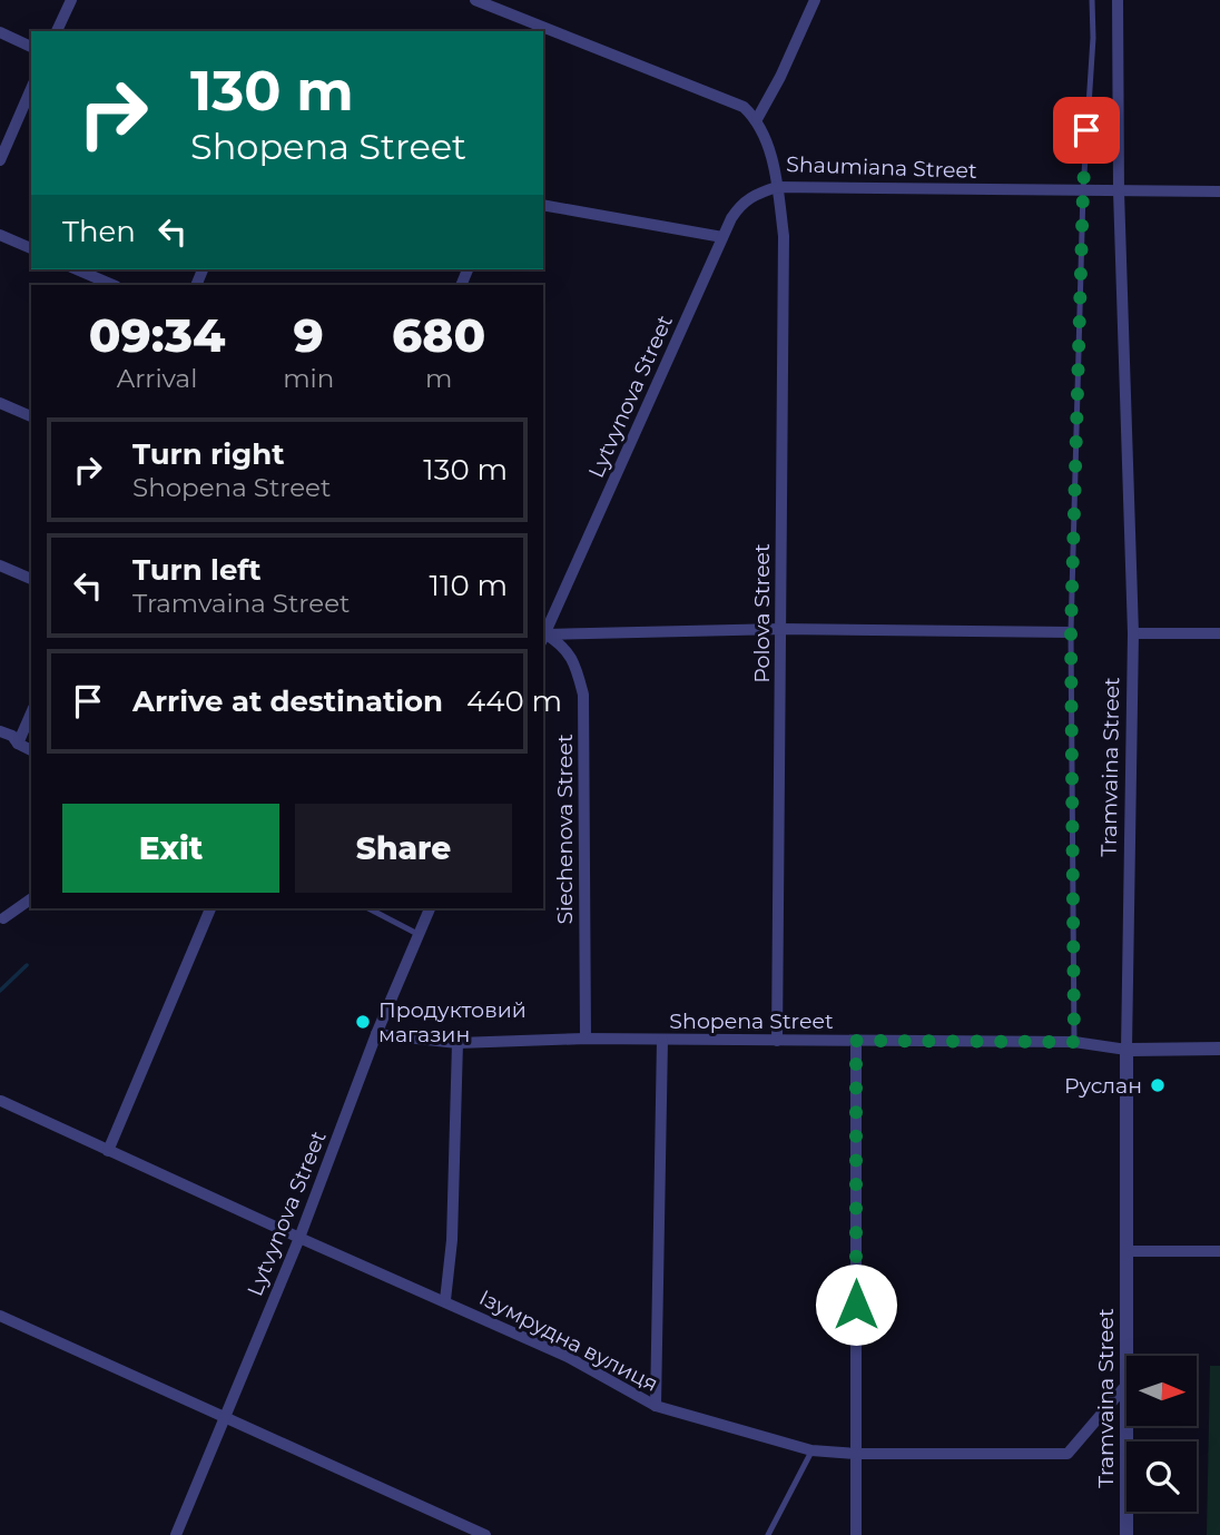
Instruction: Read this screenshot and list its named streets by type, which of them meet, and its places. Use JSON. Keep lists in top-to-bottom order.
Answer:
{
  "streets": {
    "street": [
      "Shaumiana Street",
      "Lytvynova Street",
      "Polova Street",
      "Tramvaina Street",
      "Siechenova Street",
      "Shopena Street",
      "Ізумрудна вулиця"
    ]
  },
  "crossings": [
    ["Shaumiana Street", "Lytvynova Street"],
    ["Shaumiana Street", "Polova Street"],
    ["Shaumiana Street", "Tramvaina Street"],
    ["Lytvynova Street", "Polova Street"],
    ["Lytvynova Street", "Siechenova Street"],
    ["Lytvynova Street", "Shopena Street"],
    ["Lytvynova Street", "Ізумрудна вулиця"],
    ["Polova Street", "Shopena Street"],
    ["Tramvaina Street", "Shopena Street"],
    ["Siechenova Street", "Shopena Street"]
  ],
  "places": ["Продуктовий магазин", "Руслан"],
  "north": "right",
  "page": {
    "turn": ["130 m", "Shopena Street"],
    "then": "Then",
    "eta": [
      "09:34",
      "Arrival",
      "9",
      "min",
      "680",
      "m"
    ],
    "list": [
      {
        "name": "Turn right",
        "note": "Shopena Street",
        "value": "130 m"
      },
      {
        "name": "Turn left",
        "note": "Tramvaina Street",
        "value": "110 m"
      },
      {
        "name": "Arrive at destination",
        "value": "440 m"
      }
    ],
    "buttons": ["Exit", "Share"]
  }
}
